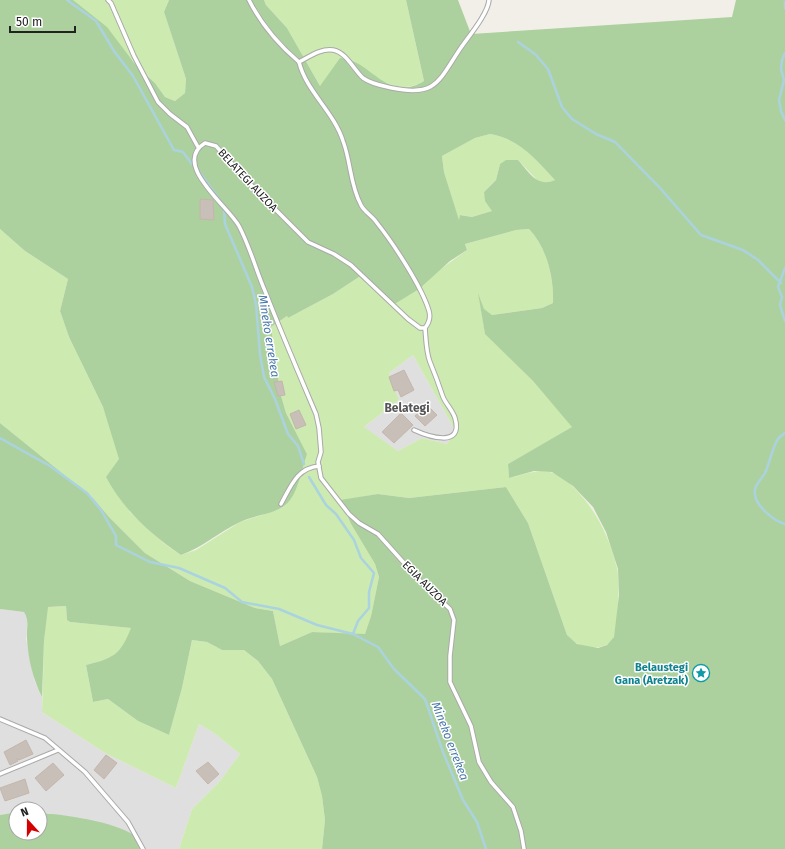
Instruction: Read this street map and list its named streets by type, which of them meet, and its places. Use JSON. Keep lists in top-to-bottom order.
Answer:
{
  "streets": {
    "lane": ["BELATEGI AUZOA", "EGIA AUZOA"]
  },
  "crossings": [
    ["BELATEGI AUZOA", "EGIA AUZOA"]
  ],
  "districts": ["Belategi"],
  "water": ["Mineko errekea"],
  "places": {
    "place": ["Belaustegi Gana (Aretzak)"]
  },
  "scale_bar": "50 m",
  "north": "top"
}
